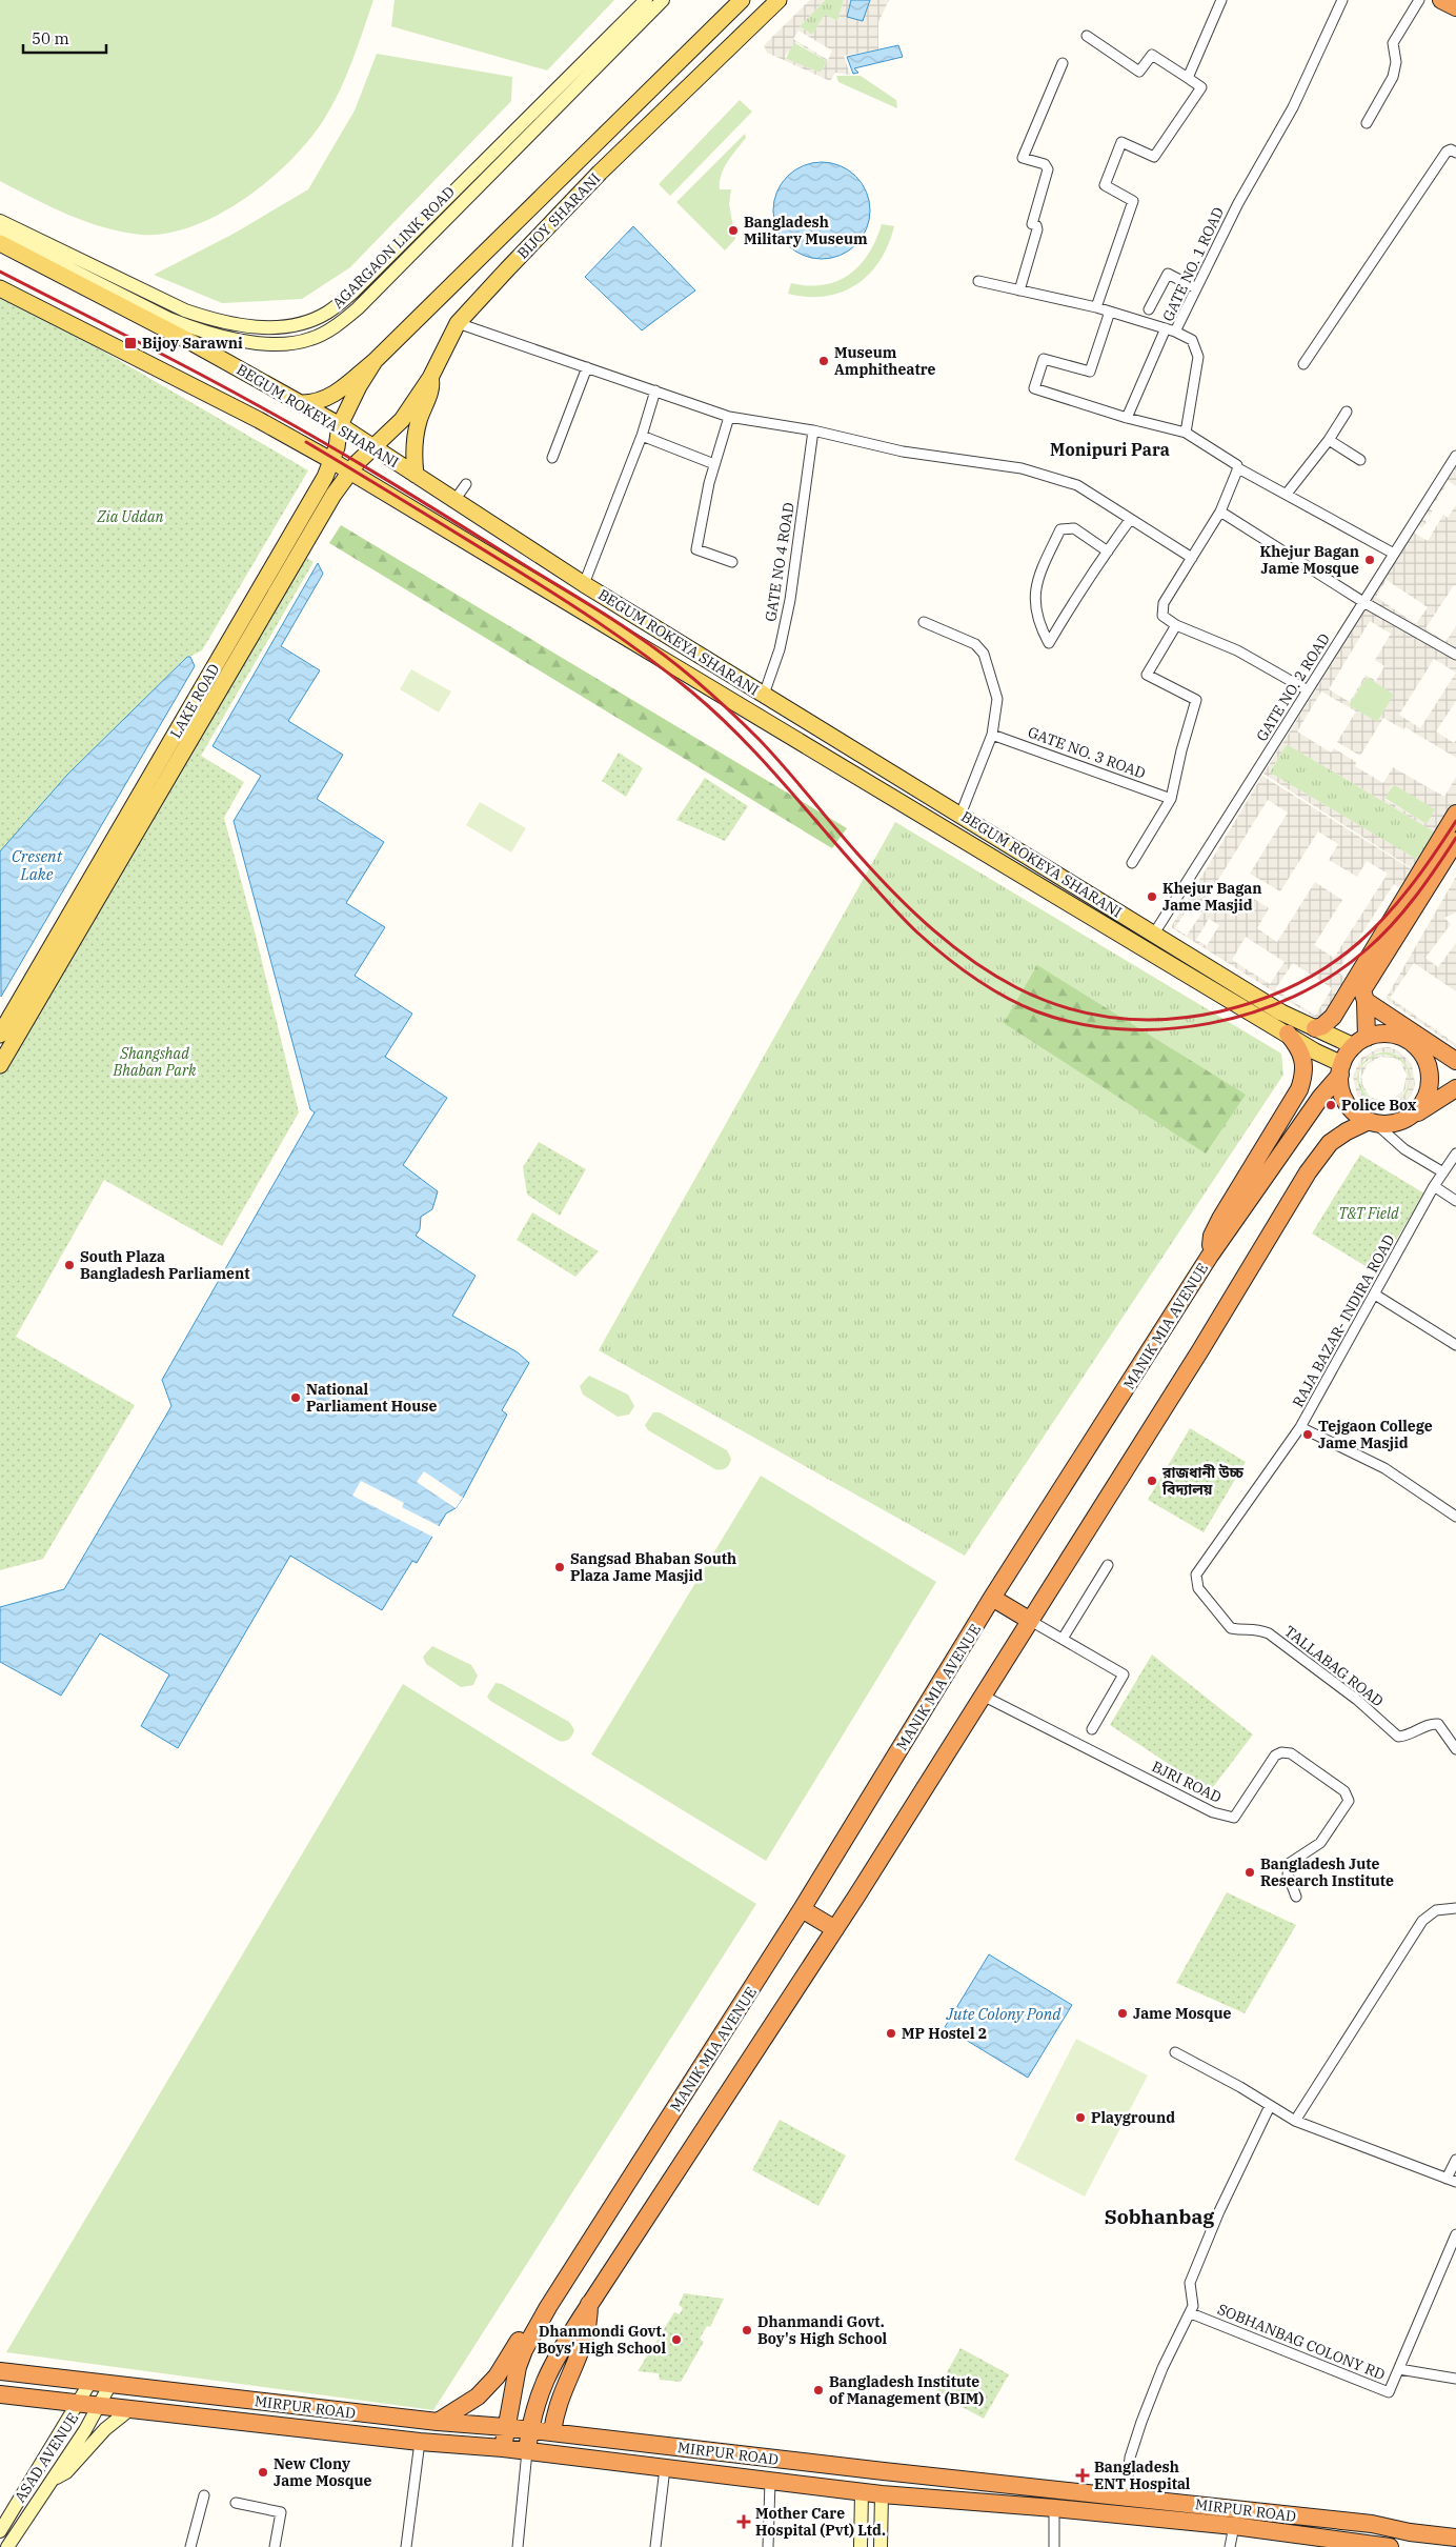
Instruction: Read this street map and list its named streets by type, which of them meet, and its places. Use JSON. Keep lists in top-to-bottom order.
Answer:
{
  "streets": {
    "highway": ["MANIK MIA AVENUE", "MIRPUR ROAD"],
    "main road": [
      "BIJOY SHARANI",
      "AGARGAON LINK ROAD",
      "BEGUM ROKEYA SHARANI",
      "LAKE ROAD",
      "ASAD AVENUE"
    ],
    "street": [
      "GATE NO. 1 ROAD",
      "GATE NO 4 ROAD",
      "GATE NO. 2 ROAD",
      "GATE NO. 3 ROAD",
      "RAJA BAZAR- INDIRA ROAD",
      "TALLABAG ROAD",
      "BJRI ROAD",
      "SOBHANBAG COLONY RD"
    ]
  },
  "crossings": [
    ["BIJOY SHARANI", "BEGUM ROKEYA SHARANI"],
    ["BIJOY SHARANI", "LAKE ROAD"],
    ["BEGUM ROKEYA SHARANI", "GATE NO 4 ROAD"],
    ["BEGUM ROKEYA SHARANI", "GATE NO. 2 ROAD"],
    ["BEGUM ROKEYA SHARANI", "LAKE ROAD"],
    ["BEGUM ROKEYA SHARANI", "MANIK MIA AVENUE"],
    ["RAJA BAZAR- INDIRA ROAD", "TALLABAG ROAD"],
    ["MANIK MIA AVENUE", "MIRPUR ROAD"],
    ["MIRPUR ROAD", "ASAD AVENUE"]
  ],
  "districts": ["Monipuri Para", "Sobhanbag"],
  "water": ["Cresent Lake", "Jute Colony Pond"],
  "parks": ["Zia Uddan", "Shangshad Bhaban Park", "T&T Field"],
  "places": {
    "other": [
      "Bangladesh Military Museum",
      "Museum Amphitheatre",
      "Khejur Bagan Jame Mosque",
      "Khejur Bagan Jame Masjid",
      "Police Box",
      "South Plaza Bangladesh Parliament",
      "National Parliament House",
      "Tejgaon College Jame Masjid",
      "রাজধানী উচ্চ বিদ্যালয়",
      "Sangsad Bhaban South Plaza Jame Masjid",
      "Bangladesh Jute Research Institute",
      "Jame Mosque",
      "MP Hostel 2",
      "Playground",
      "Dhanmandi Govt. Boy's High School",
      "Dhanmondi Govt. Boys' High School",
      "Bangladesh Institute of Management (BIM)",
      "New Clony Jame Mosque"
    ],
    "transit": ["Bijoy Sarawni"],
    "health": ["Bangladesh ENT Hospital", "Mother Care Hospital (Pvt) Ltd."]
  },
  "scale_bar": "50 m"
}
